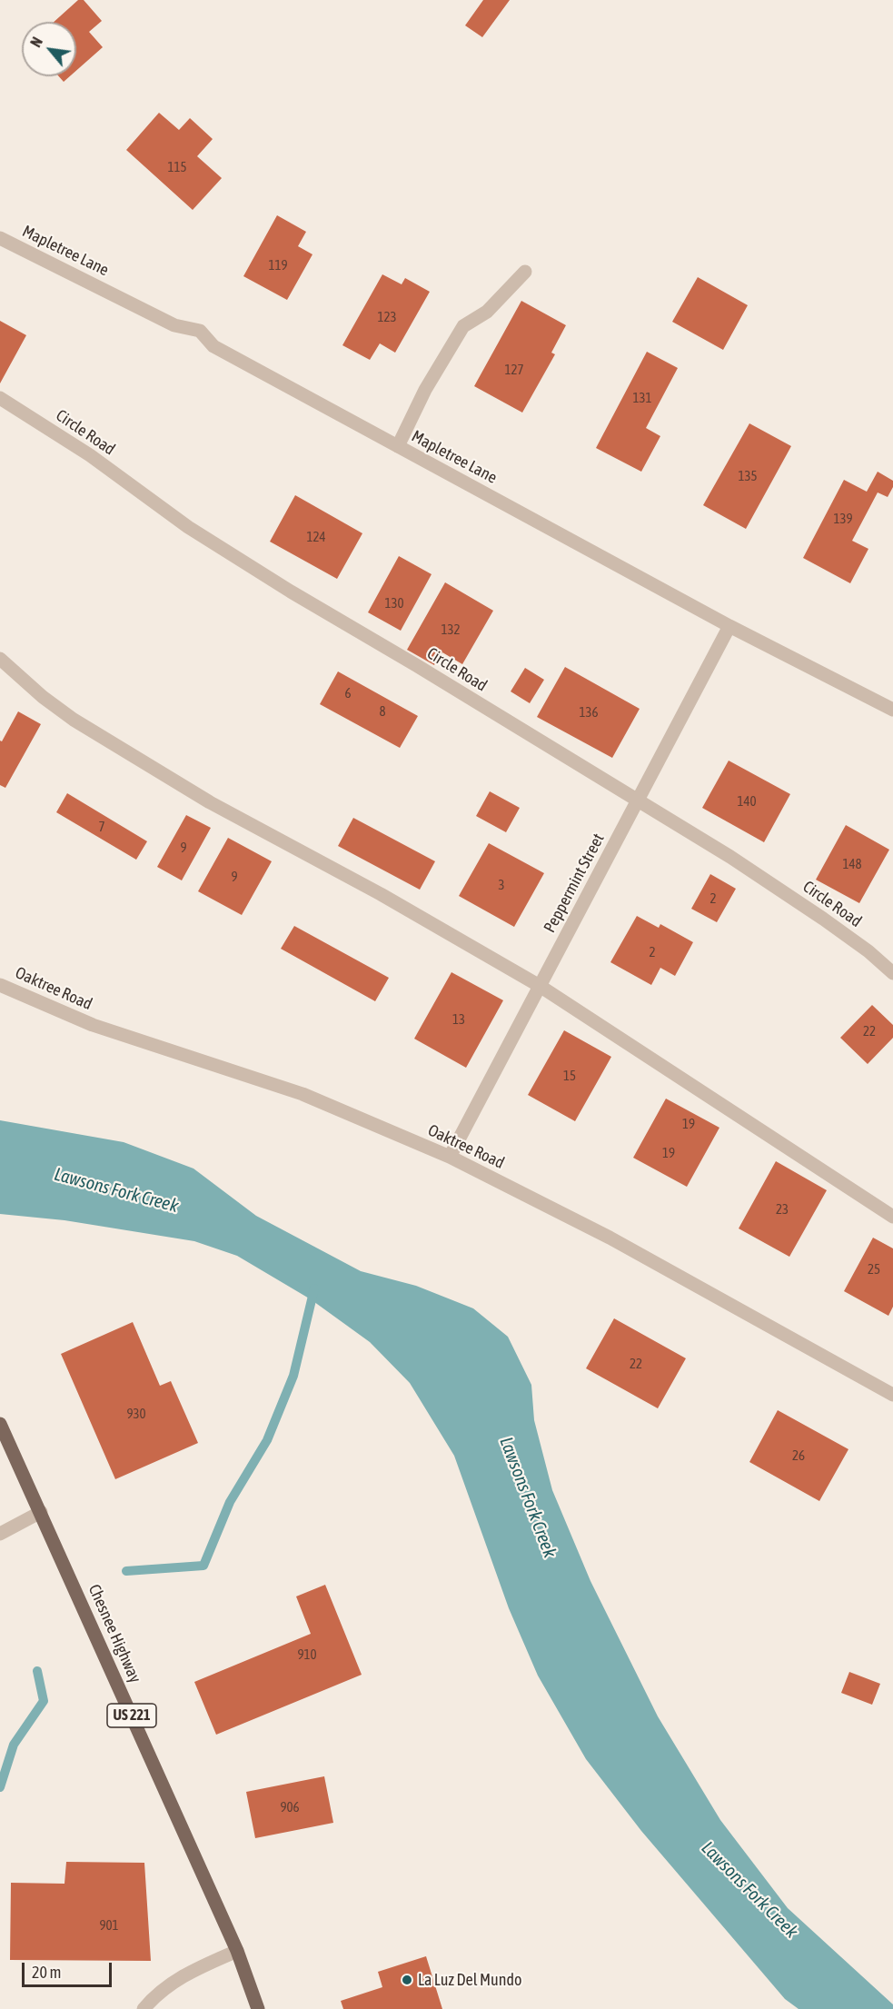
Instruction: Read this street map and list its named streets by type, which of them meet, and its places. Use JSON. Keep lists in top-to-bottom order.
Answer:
{
  "streets": {
    "main road": ["Chesnee Highway", "US 221"],
    "street": [
      "Mapletree Lane",
      "Circle Road",
      "Peppermint Street",
      "Oaktree Road"
    ]
  },
  "crossings": [
    ["Mapletree Lane", "Peppermint Street"],
    ["Circle Road", "Peppermint Street"],
    ["Peppermint Street", "Oaktree Road"]
  ],
  "water": ["Lawsons Fork Creek"],
  "places": ["La Luz Del Mundo"],
  "house_numbers": [
    "115",
    "119",
    "123",
    "127",
    "131",
    "135",
    "139",
    "124",
    "130",
    "132",
    "6",
    "8",
    "136",
    "140",
    "7",
    "9",
    "148",
    "9",
    "3",
    "2",
    "2",
    "13",
    "22",
    "15",
    "19",
    "19",
    "23",
    "25",
    "22",
    "930",
    "26",
    "910",
    "906",
    "901"
  ],
  "scale_bar": "20 m",
  "north": "top left"
}
